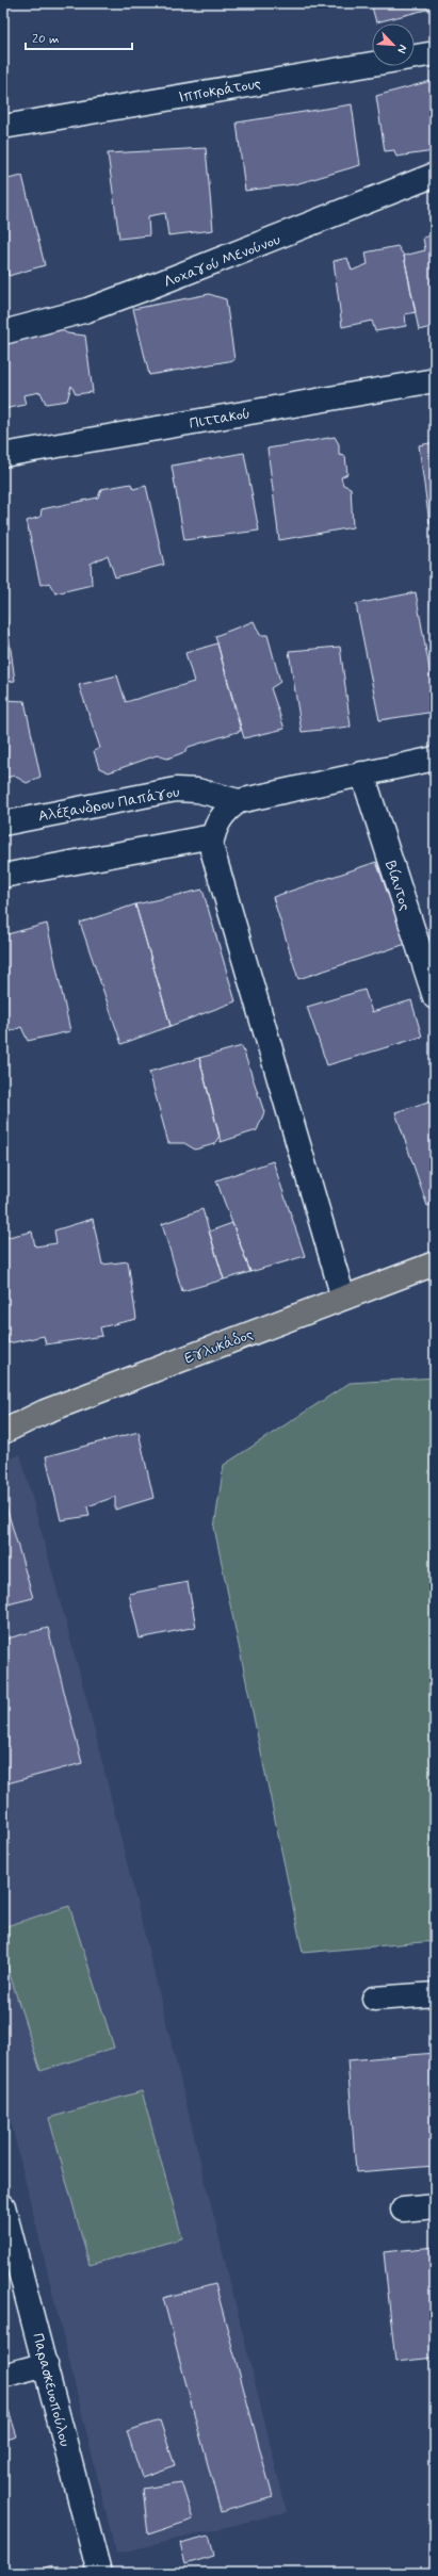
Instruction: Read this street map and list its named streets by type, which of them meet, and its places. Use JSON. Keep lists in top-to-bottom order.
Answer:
{
  "streets": {
    "main road": ["Εγλυκάδος"],
    "street": [
      "Ιπποκράτους",
      "Λοχαγού Μενούνου",
      "Πιττακού",
      "Αλέξανδρου Παπάγου",
      "Βίαντος",
      "Παρασκευοπούλου"
    ]
  },
  "crossings": [
    ["Αλέξανδρου Παπάγου", "Βίαντος"]
  ],
  "scale_bar": "20 m",
  "north": "bottom right"
}
